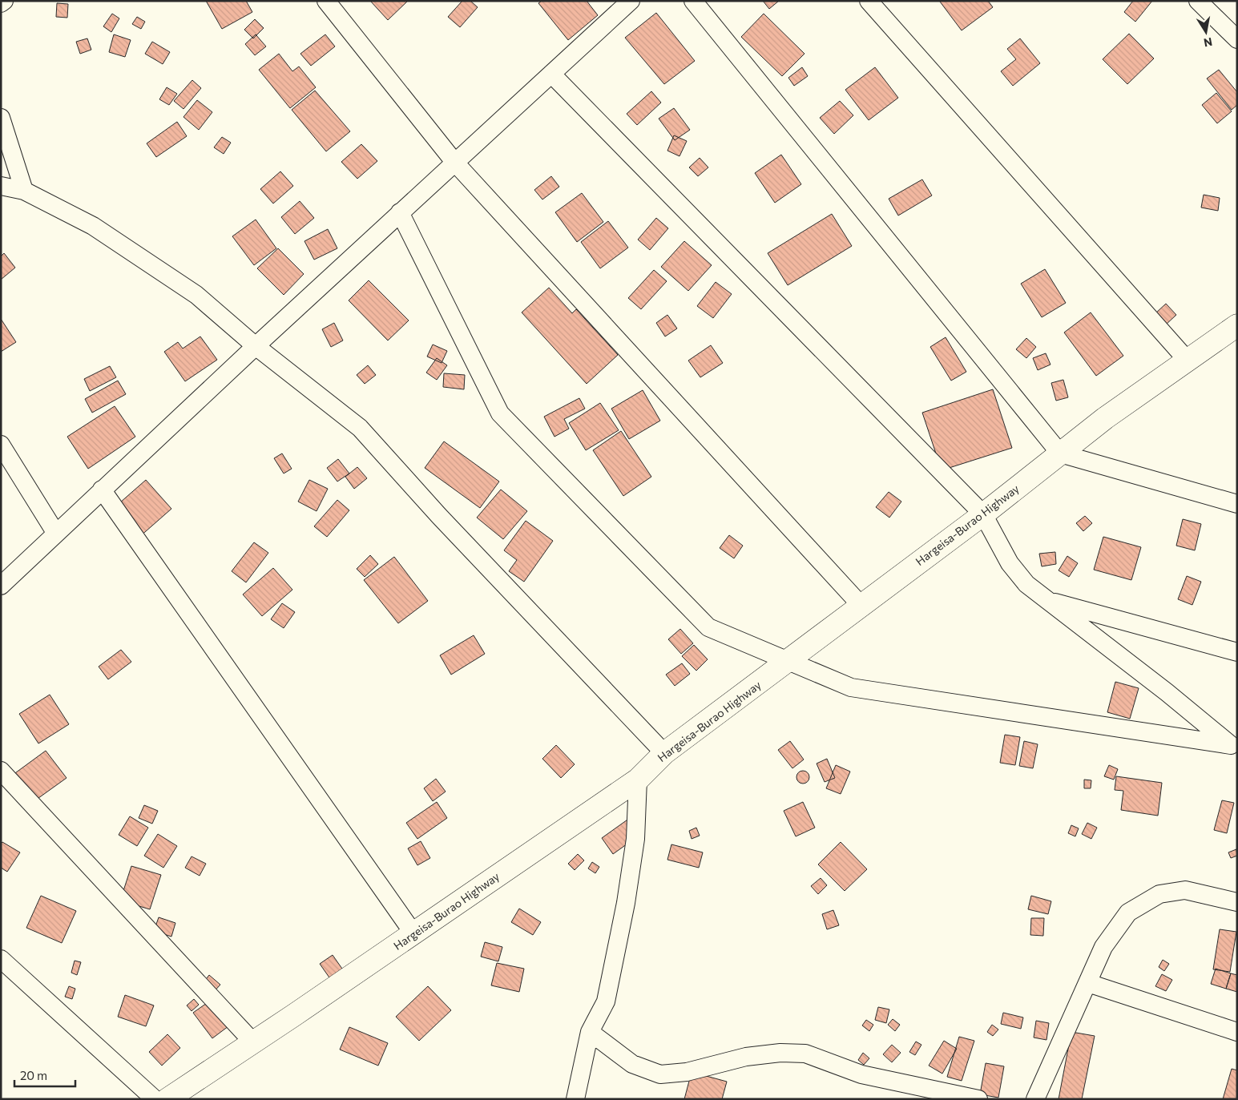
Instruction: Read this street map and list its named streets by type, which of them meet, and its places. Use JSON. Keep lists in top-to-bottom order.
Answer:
{
  "streets": {
    "highway": ["Hargeisa-Burao Highway"]
  },
  "scale_bar": "20 m",
  "north": "bottom"
}
